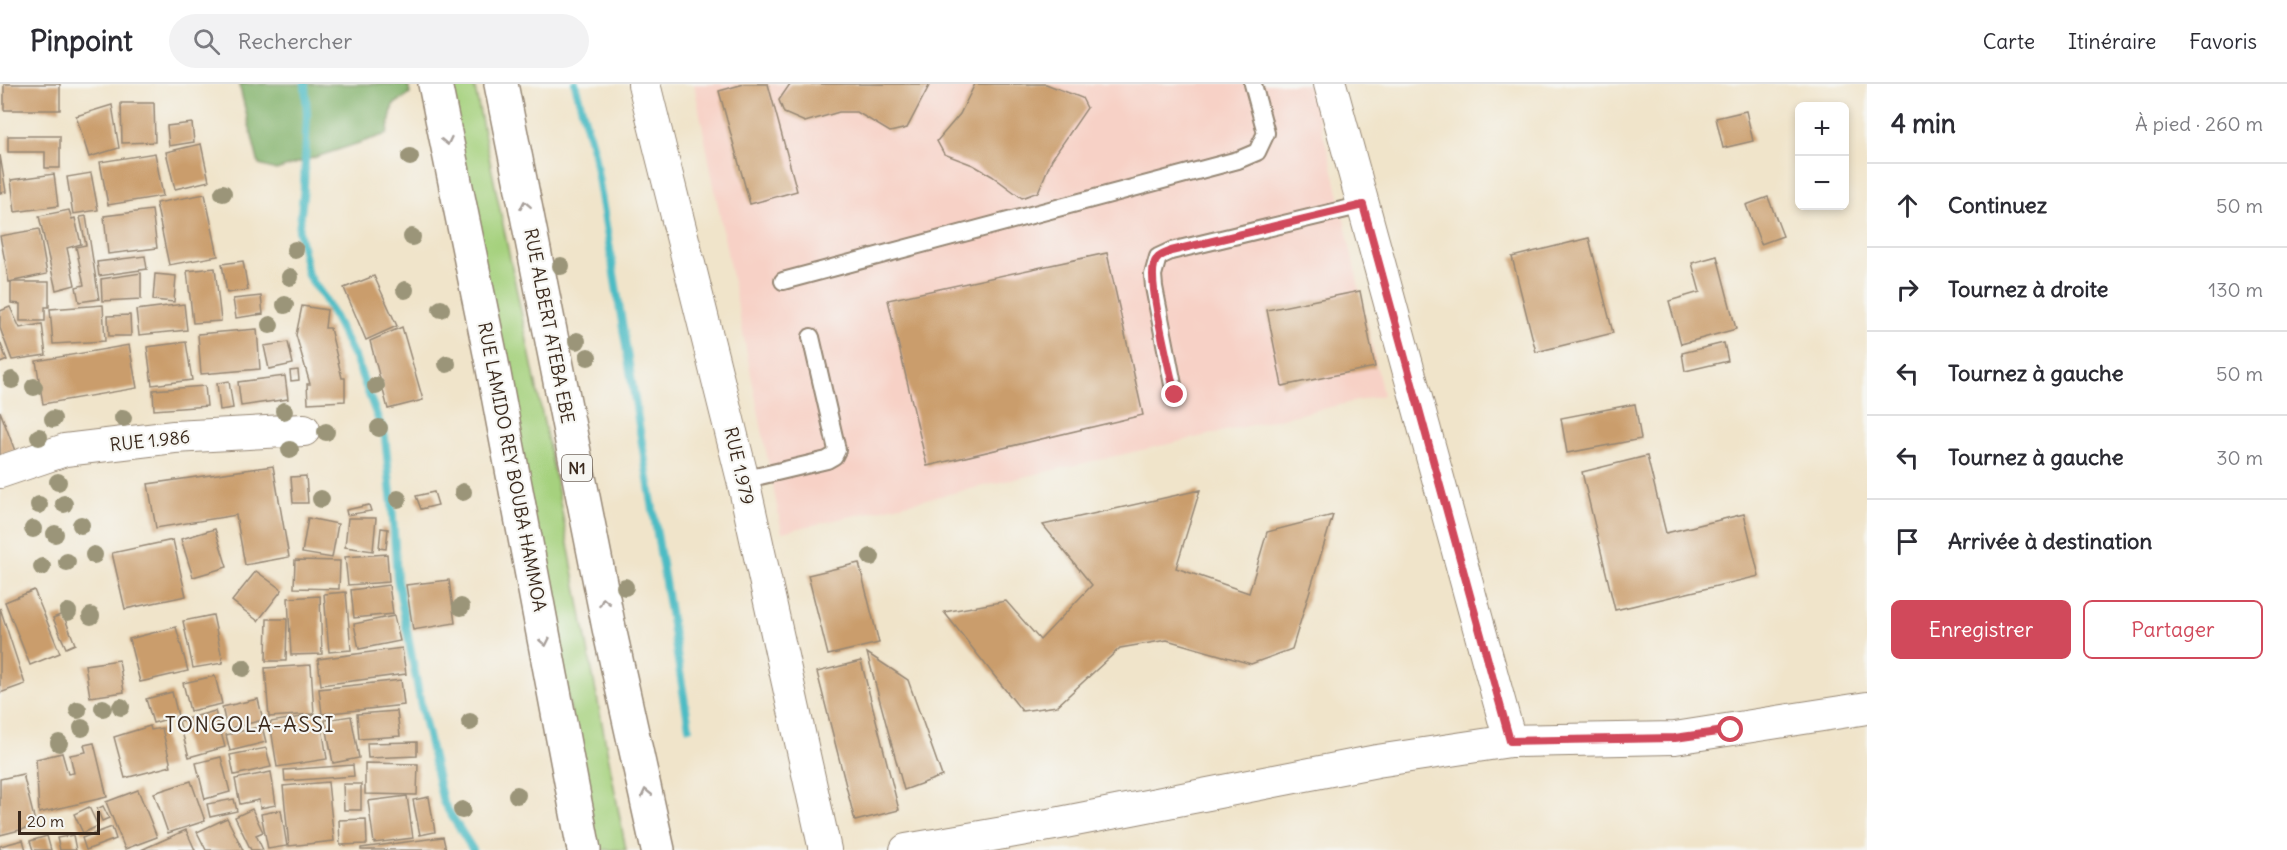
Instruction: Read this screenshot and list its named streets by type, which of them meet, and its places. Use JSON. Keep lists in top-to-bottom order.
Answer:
{
  "streets": {
    "highway": ["RUE ALBERT ATEBA EBE", "RUE LAMIDO REY BOUBA HAMMOA", "N1"],
    "street": ["RUE 1.986", "RUE 1.979"]
  },
  "one_way": ["RUE ALBERT ATEBA EBE", "RUE LAMIDO REY BOUBA HAMMOA"],
  "districts": ["TONGOLA-ASSI"],
  "scale_bar": "20 m",
  "page": {
    "header": "Pinpoint",
    "search": "Rechercher",
    "nav": ["Carte", "Itinéraire", "Favoris"],
    "heading": ["4 min", "À pied · 260 m"],
    "map_buttons": ["+", "−"],
    "list": [
      ["Continuez", "50 m"],
      ["Tournez à droite", "130 m"],
      ["Tournez à gauche", "50 m"],
      ["Tournez à gauche", "30 m"],
      "Arrivée à destination"
    ],
    "buttons": ["Enregistrer", "Partager"],
    "scale": "20 m"
  }
}
